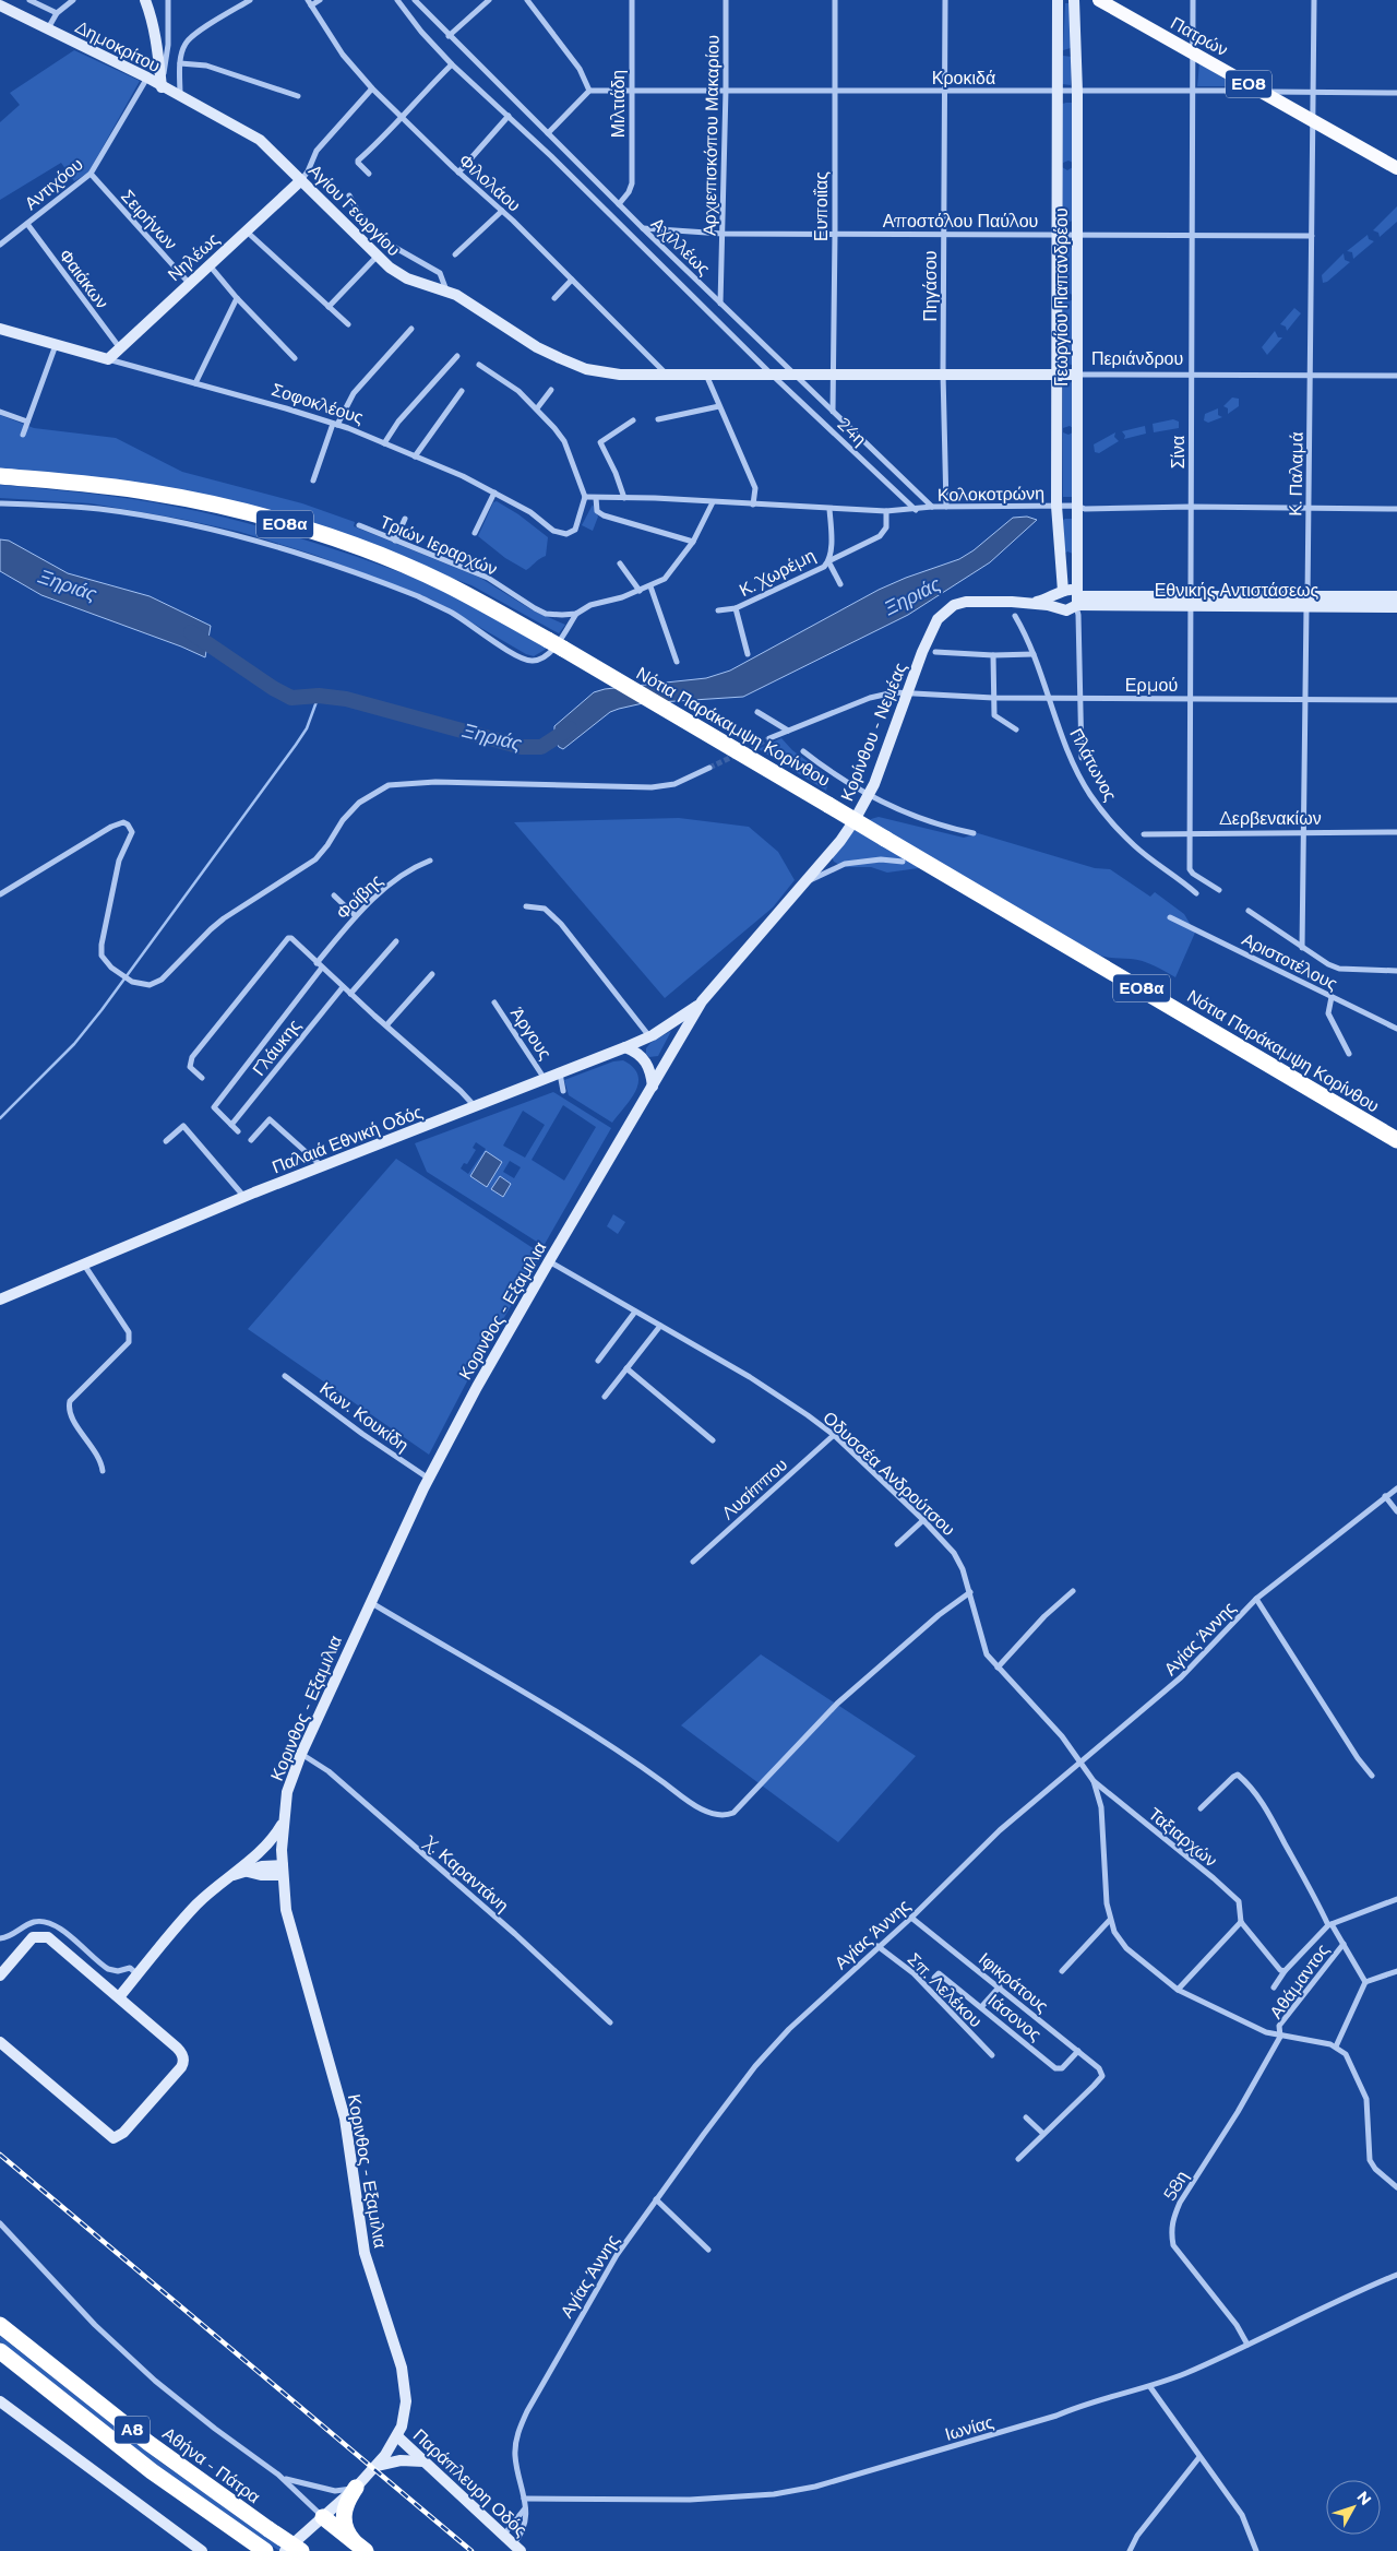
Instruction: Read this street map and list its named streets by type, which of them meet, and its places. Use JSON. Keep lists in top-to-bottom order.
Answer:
{
  "streets": {
    "highway": [
      "ΕΟ8α",
      "Νότια Παράκαμψη Κορίνθου",
      "Α8",
      "Αθήνα - Πάτρα"
    ],
    "main road": ["Πατρών", "ΕΟ8"],
    "street": [
      "Δημοκρίτου",
      "Κροκιδά",
      "Μιλτιάδη",
      "Αρχιεπισκόπου Μακαρίου",
      "Φιλολάου",
      "Αντιχόου",
      "Ευποιΐας",
      "Αγίου Γεωργίου",
      "Σειρήνων",
      "Αποστόλου Παύλου",
      "Αχιλλέως",
      "Νηλέως",
      "Φαιάκων",
      "Πηγάσου",
      "Γεωργίου Παπανδρέου",
      "Περιάνδρου",
      "Σοφοκλέους",
      "24η",
      "Σίνα",
      "Κ. Παλαμά",
      "Κολοκοτρώνη",
      "Τριών Ιεραρχών",
      "Κ. Χωρέμη",
      "Εθνικής Αντιστάσεως",
      "Ερμού",
      "Κορίνθου - Νεμέας",
      "Πλάτωνος",
      "Δερβενακίων",
      "Φοίβης",
      "Αριστοτέλους",
      "Άργους",
      "Γλάυκης",
      "Παλαιά Εθνική Οδός",
      "Κορινθος - Εξαμιλια",
      "Κων. Κουκίδη",
      "Οδυσσέα Ανδρούτσου",
      "Λυσίππου",
      "Αγίας Άννης",
      "Ταξιαρχών",
      "Χ. Καραντάνη",
      "Αθάμαντος",
      "Ιφικράτους",
      "Σπ. Λελέκου",
      "Ιάσονος",
      "58η",
      "Ιωνίας",
      "Παράπλευρη Οδός"
    ]
  },
  "crossings": [
    ["Πατρών", "Κροκιδά"],
    ["Πατρών", "Σίνα"],
    ["Πατρών", "Κ. Παλαμά"],
    ["Δημοκρίτου", "Αντιχόου"],
    ["Δημοκρίτου", "Αγίου Γεωργίου"],
    ["Κροκιδά", "Μιλτιάδη"],
    ["Κροκιδά", "Αρχιεπισκόπου Μακαρίου"],
    ["Κροκιδά", "Ευποιΐας"],
    ["Κροκιδά", "Πηγάσου"],
    ["Κροκιδά", "Γεωργίου Παπανδρέου"],
    ["Κροκιδά", "Σίνα"],
    ["Κροκιδά", "Κ. Παλαμά"],
    ["Μιλτιάδη", "Αχιλλέως"],
    ["Αρχιεπισκόπου Μακαρίου", "Αποστόλου Παύλου"],
    ["Αρχιεπισκόπου Μακαρίου", "Αχιλλέως"],
    ["Φιλολάου", "Αγίου Γεωργίου"],
    ["Αντιχόου", "Σειρήνων"],
    ["Αντιχόου", "Φαιάκων"],
    ["Ευποιΐας", "Αποστόλου Παύλου"],
    ["Ευποιΐας", "Αχιλλέως"],
    ["Ευποιΐας", "Περιάνδρου"],
    ["Αγίου Γεωργίου", "Αχιλλέως"],
    ["Αγίου Γεωργίου", "Νηλέως"],
    ["Αγίου Γεωργίου", "Περιάνδρου"],
    ["Αγίου Γεωργίου", "24η"],
    ["Σειρήνων", "Νηλέως"],
    ["Αποστόλου Παύλου", "Αχιλλέως"],
    ["Αποστόλου Παύλου", "Πηγάσου"],
    ["Αποστόλου Παύλου", "Γεωργίου Παπανδρέου"],
    ["Αποστόλου Παύλου", "Σίνα"],
    ["Αποστόλου Παύλου", "Κ. Παλαμά"],
    ["Αχιλλέως", "Περιάνδρου"],
    ["Αχιλλέως", "24η"],
    ["Αχιλλέως", "Κολοκοτρώνη"],
    ["Νηλέως", "Φαιάκων"],
    ["Νηλέως", "Σοφοκλέους"],
    ["Πηγάσου", "Περιάνδρου"],
    ["Πηγάσου", "Κολοκοτρώνη"],
    ["Γεωργίου Παπανδρέου", "Περιάνδρου"],
    ["Γεωργίου Παπανδρέου", "Κολοκοτρώνη"],
    ["Γεωργίου Παπανδρέου", "Εθνικής Αντιστάσεως"],
    ["Γεωργίου Παπανδρέου", "Ερμού"],
    ["Γεωργίου Παπανδρέου", "Κορίνθου - Νεμέας"],
    ["Περιάνδρου", "24η"],
    ["Περιάνδρου", "Σίνα"],
    ["Περιάνδρου", "Κ. Παλαμά"],
    ["Σοφοκλέους", "Κολοκοτρώνη"],
    ["24η", "Κολοκοτρώνη"],
    ["Σίνα", "Κολοκοτρώνη"],
    ["Σίνα", "Εθνικής Αντιστάσεως"],
    ["Σίνα", "Ερμού"],
    ["Σίνα", "Δερβενακίων"],
    ["Κ. Παλαμά", "Κολοκοτρώνη"],
    ["Κ. Παλαμά", "Εθνικής Αντιστάσεως"],
    ["Κ. Παλαμά", "Ερμού"],
    ["Κ. Παλαμά", "Δερβενακίων"],
    ["Κολοκοτρώνη", "Τριών Ιεραρχών"],
    ["Κολοκοτρώνη", "Κ. Χωρέμη"],
    ["Εθνικής Αντιστάσεως", "Κορίνθου - Νεμέας"],
    ["Ερμού", "Κορίνθου - Νεμέας"],
    ["Ερμού", "Πλάτωνος"],
    ["Κορίνθου - Νεμέας", "Παλαιά Εθνική Οδός"],
    ["Κορίνθου - Νεμέας", "Κορινθος - Εξαμιλια"],
    ["Φοίβης", "Γλάυκης"],
    ["Άργους", "Παλαιά Εθνική Οδός"],
    ["Παλαιά Εθνική Οδός", "Κορινθος - Εξαμιλια"],
    ["Κορινθος - Εξαμιλια", "Κων. Κουκίδη"],
    ["Κορινθος - Εξαμιλια", "Οδυσσέα Ανδρούτσου"],
    ["Κορινθος - Εξαμιλια", "Χ. Καραντάνη"],
    ["Κορινθος - Εξαμιλια", "Παράπλευρη Οδός"],
    ["Οδυσσέα Ανδρούτσου", "Λυσίππου"],
    ["Οδυσσέα Ανδρούτσου", "Αγίας Άννης"],
    ["Οδυσσέα Ανδρούτσου", "Ταξιαρχών"],
    ["Οδυσσέα Ανδρούτσου", "Αθάμαντος"],
    ["Οδυσσέα Ανδρούτσου", "58η"],
    ["Αγίας Άννης", "Ιφικράτους"],
    ["Αγίας Άννης", "Σπ. Λελέκου"],
    ["Αγίας Άννης", "Ιωνίας"],
    ["Αγίας Άννης", "Παράπλευρη Οδός"],
    ["Αθάμαντος", "58η"],
    ["Ιφικράτους", "Ιάσονος"],
    ["58η", "Ιωνίας"]
  ],
  "water": ["Ξηριάς"],
  "north": "top right"
}
